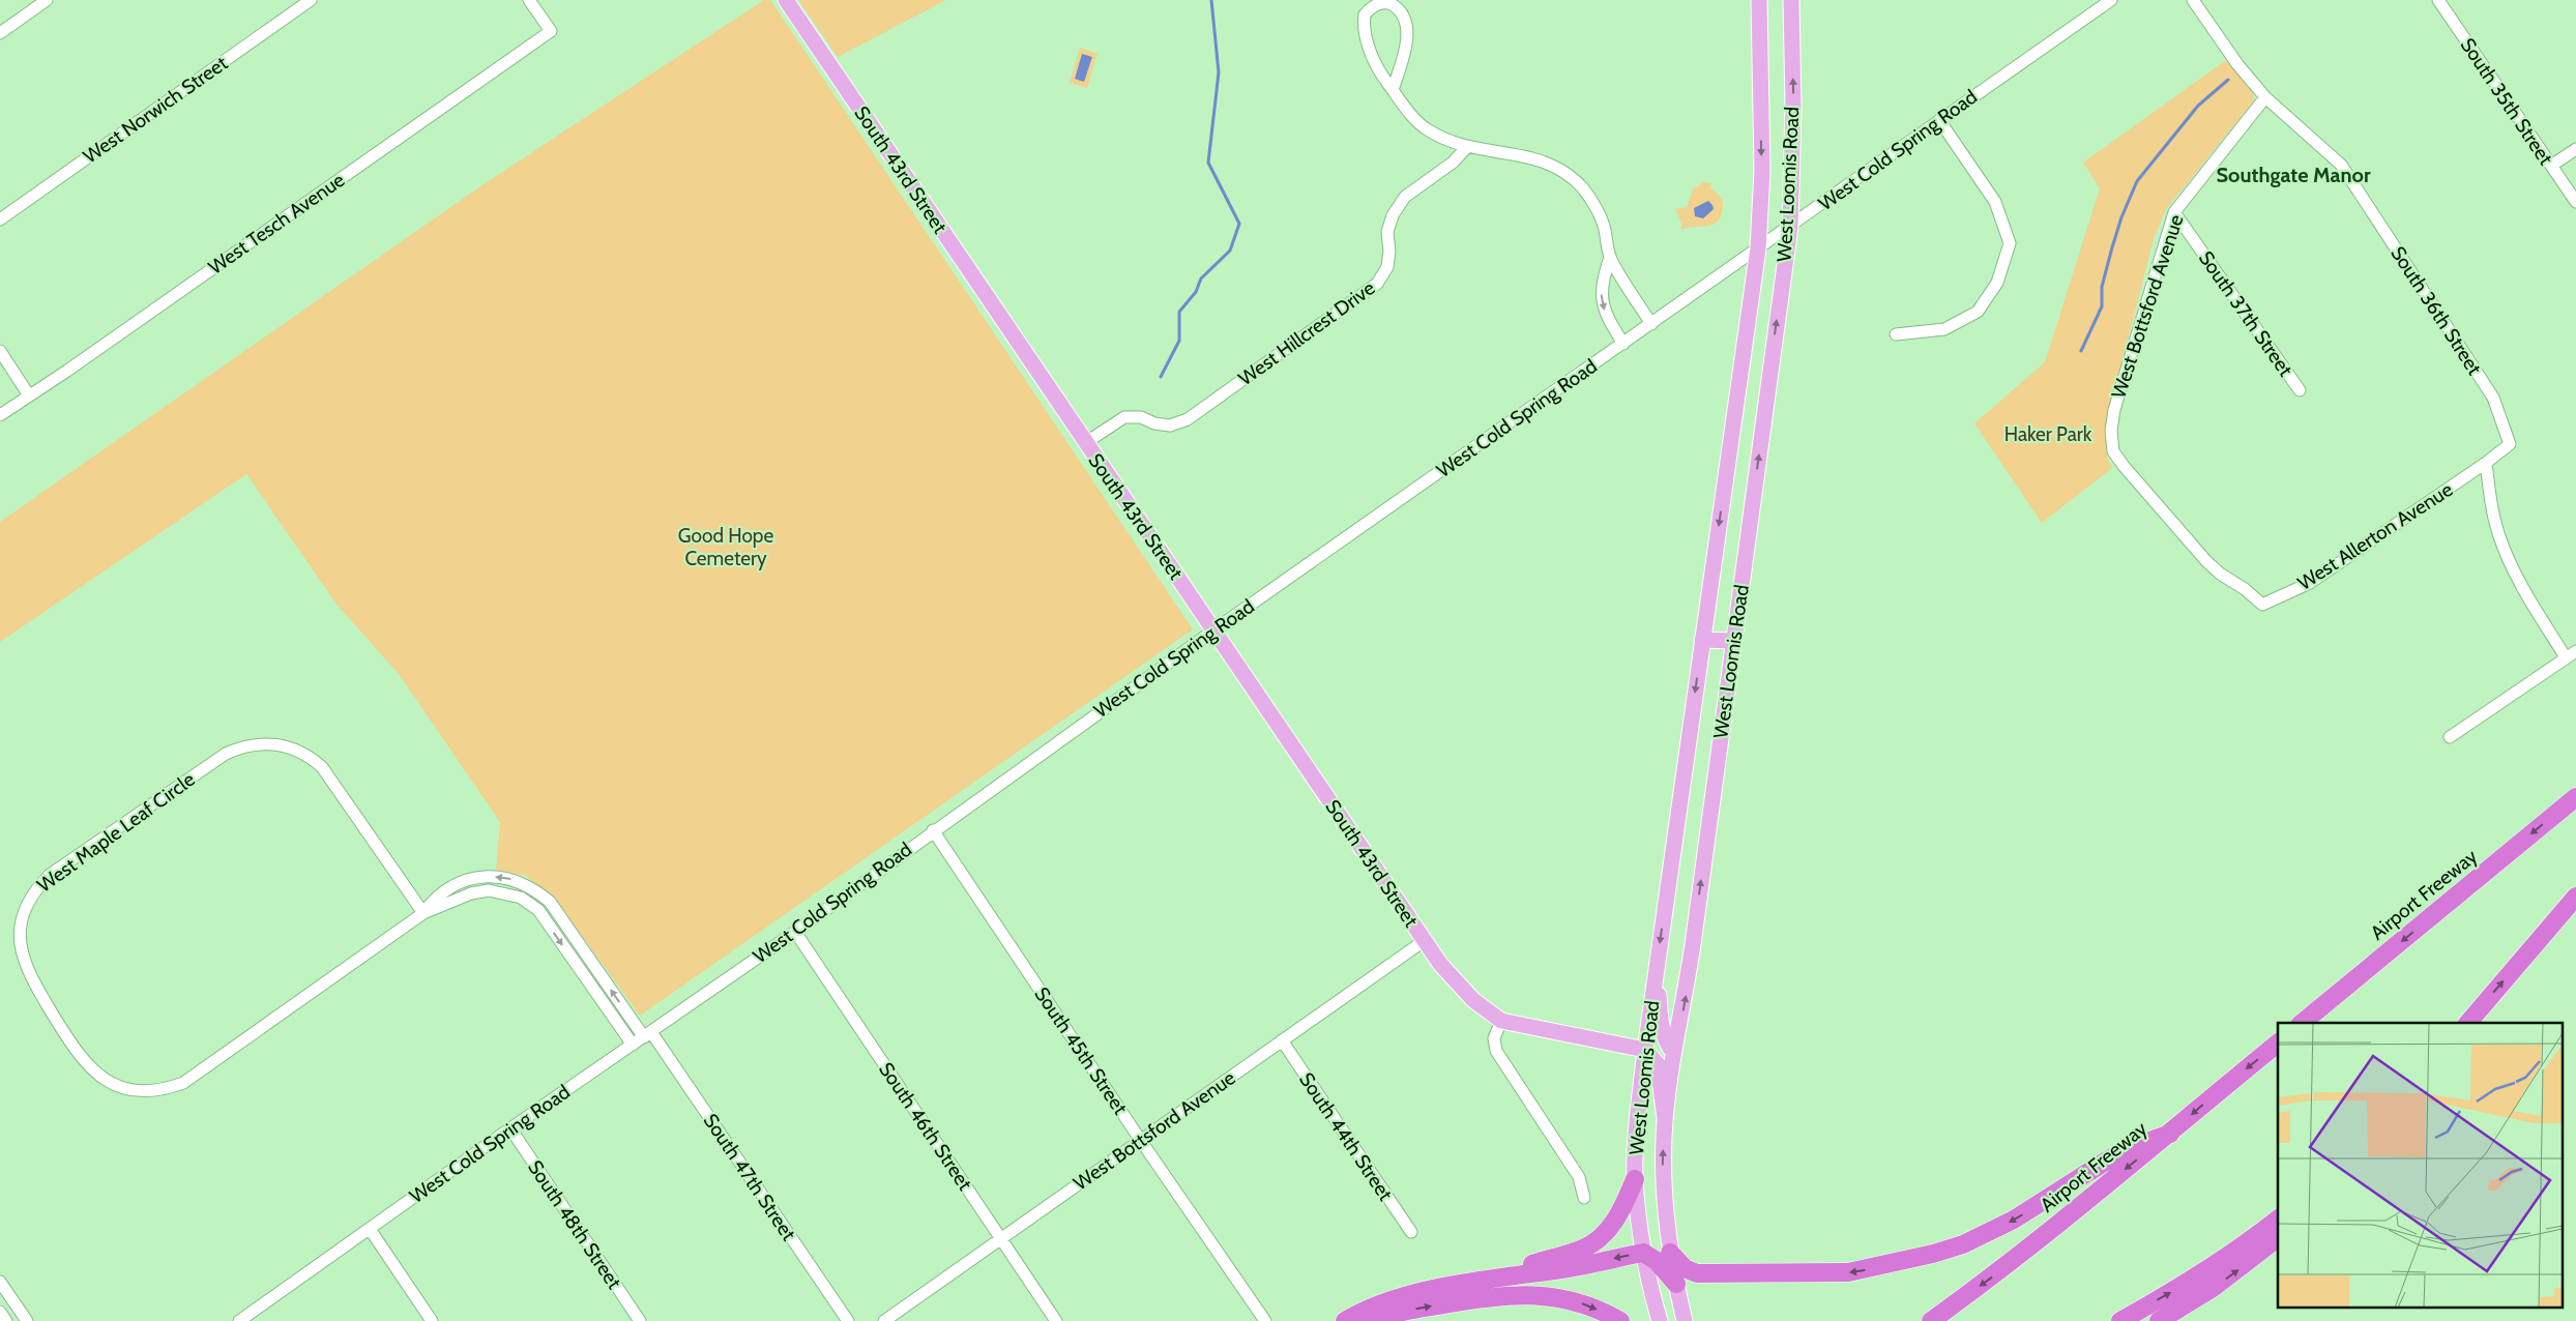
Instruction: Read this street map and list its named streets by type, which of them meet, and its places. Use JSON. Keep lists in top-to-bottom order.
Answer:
{
  "streets": {
    "highway": ["Airport Freeway"],
    "main road": ["South 43rd Street", "West Loomis Road"],
    "street": [
      "South 35th Street",
      "West Norwich Street",
      "West Cold Spring Road",
      "West Tesch Avenue",
      "West Bottsford Avenue",
      "South 36th Street",
      "South 37th Street",
      "West Hillcrest Drive",
      "West Allerton Avenue",
      "West Maple Leaf Circle",
      "South 45th Street",
      "South 46th Street",
      "South 44th Street",
      "South 47th Street",
      "South 48th Street"
    ]
  },
  "crossings": [
    ["West Cold Spring Road", "South 43rd Street"],
    ["West Cold Spring Road", "West Loomis Road"],
    ["West Cold Spring Road", "West Maple Leaf Circle"],
    ["West Cold Spring Road", "South 45th Street"],
    ["West Cold Spring Road", "South 46th Street"],
    ["West Cold Spring Road", "South 47th Street"],
    ["West Cold Spring Road", "South 48th Street"],
    ["South 43rd Street", "West Loomis Road"],
    ["South 43rd Street", "West Bottsford Avenue"],
    ["South 43rd Street", "West Hillcrest Drive"],
    ["West Bottsford Avenue", "South 36th Street"],
    ["West Bottsford Avenue", "South 37th Street"],
    ["West Bottsford Avenue", "West Allerton Avenue"],
    ["West Bottsford Avenue", "South 45th Street"],
    ["West Bottsford Avenue", "South 46th Street"],
    ["West Bottsford Avenue", "South 44th Street"],
    ["South 36th Street", "West Allerton Avenue"],
    ["West Maple Leaf Circle", "South 47th Street"]
  ],
  "districts": ["Southgate Manor"],
  "parks": ["Haker Park", "Good Hope Cemetery"]
}
